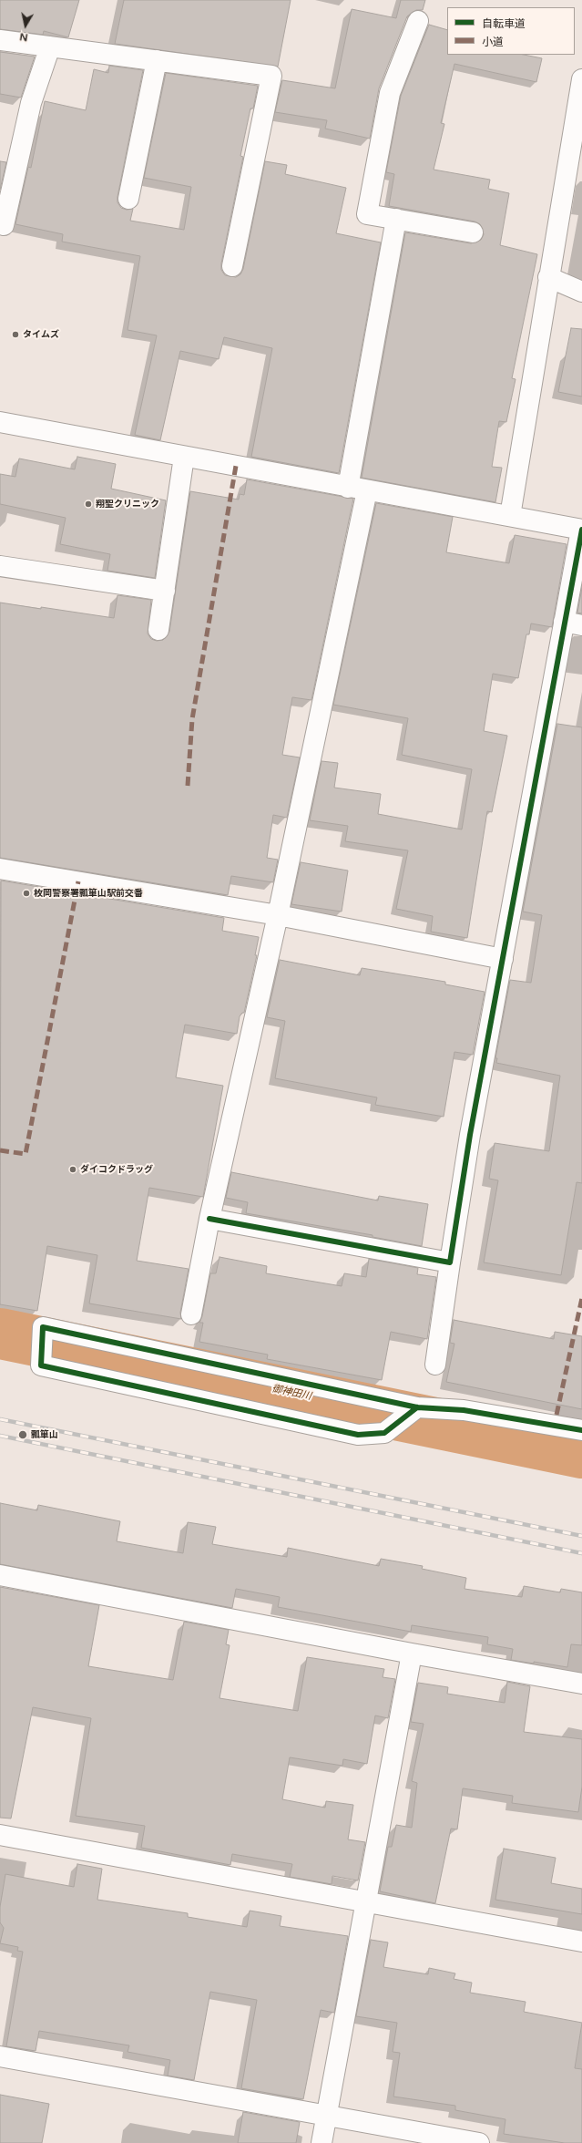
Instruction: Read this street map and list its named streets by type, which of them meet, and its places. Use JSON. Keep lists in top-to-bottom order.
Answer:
{
  "water": ["御神田川"],
  "places": [
    "タイムズ",
    "翔聖クリニック",
    "枚岡警察署瓢箪山駅前交番",
    "ダイコクドラッグ",
    "瓢箪山"
  ],
  "legend": ["自転車道", "小道"],
  "north": "bottom"
}
